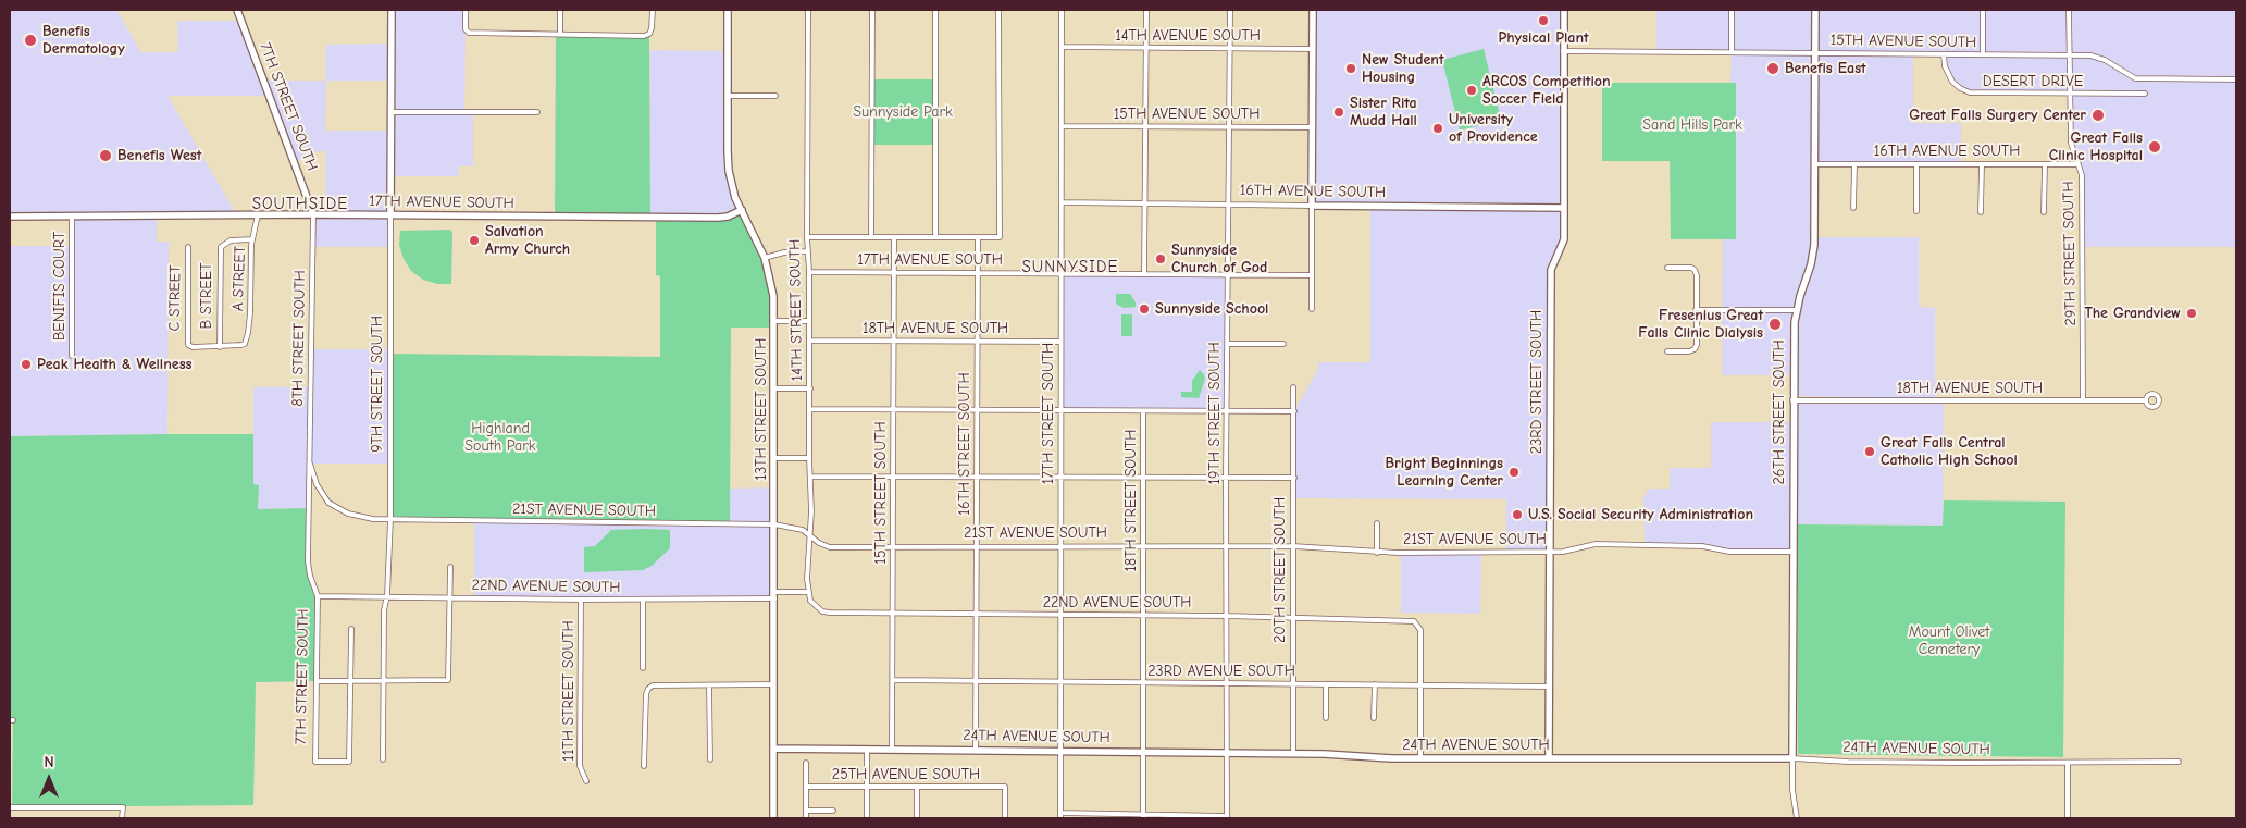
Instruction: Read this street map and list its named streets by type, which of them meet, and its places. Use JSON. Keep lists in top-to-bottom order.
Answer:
{
  "streets": {
    "street": [
      "14TH AVENUE SOUTH",
      "15TH AVENUE SOUTH",
      "DESERT DRIVE",
      "7TH STREET SOUTH",
      "16TH AVENUE SOUTH",
      "17TH AVENUE SOUTH",
      "29TH STREET SOUTH",
      "A STREET",
      "BENIFIS COURT",
      "B STREET",
      "C STREET",
      "14TH STREET SOUTH",
      "18TH AVENUE SOUTH",
      "8TH STREET SOUTH",
      "23RD STREET SOUTH",
      "9TH STREET SOUTH",
      "13TH STREET SOUTH",
      "26TH STREET SOUTH",
      "17TH STREET SOUTH",
      "19TH STREET SOUTH",
      "16TH STREET SOUTH",
      "15TH STREET SOUTH",
      "18TH STREET SOUTH",
      "21ST AVENUE SOUTH",
      "20TH STREET SOUTH",
      "22ND AVENUE SOUTH",
      "23RD AVENUE SOUTH",
      "11TH STREET SOUTH",
      "24TH AVENUE SOUTH",
      "25TH AVENUE SOUTH"
    ]
  },
  "crossings": [
    ["14TH AVENUE SOUTH", "17TH STREET SOUTH"],
    ["14TH AVENUE SOUTH", "19TH STREET SOUTH"],
    ["15TH AVENUE SOUTH", "DESERT DRIVE"],
    ["15TH AVENUE SOUTH", "29TH STREET SOUTH"],
    ["15TH AVENUE SOUTH", "23RD STREET SOUTH"],
    ["15TH AVENUE SOUTH", "26TH STREET SOUTH"],
    ["15TH AVENUE SOUTH", "17TH STREET SOUTH"],
    ["15TH AVENUE SOUTH", "19TH STREET SOUTH"],
    ["DESERT DRIVE", "29TH STREET SOUTH"],
    ["7TH STREET SOUTH", "17TH AVENUE SOUTH"],
    ["7TH STREET SOUTH", "8TH STREET SOUTH"],
    ["7TH STREET SOUTH", "21ST AVENUE SOUTH"],
    ["7TH STREET SOUTH", "22ND AVENUE SOUTH"],
    ["16TH AVENUE SOUTH", "29TH STREET SOUTH"],
    ["16TH AVENUE SOUTH", "23RD STREET SOUTH"],
    ["16TH AVENUE SOUTH", "26TH STREET SOUTH"],
    ["16TH AVENUE SOUTH", "17TH STREET SOUTH"],
    ["16TH AVENUE SOUTH", "19TH STREET SOUTH"],
    ["17TH AVENUE SOUTH", "A STREET"],
    ["17TH AVENUE SOUTH", "BENIFIS COURT"],
    ["17TH AVENUE SOUTH", "14TH STREET SOUTH"],
    ["17TH AVENUE SOUTH", "8TH STREET SOUTH"],
    ["17TH AVENUE SOUTH", "9TH STREET SOUTH"],
    ["17TH AVENUE SOUTH", "13TH STREET SOUTH"],
    ["17TH AVENUE SOUTH", "17TH STREET SOUTH"],
    ["17TH AVENUE SOUTH", "19TH STREET SOUTH"],
    ["17TH AVENUE SOUTH", "16TH STREET SOUTH"],
    ["17TH AVENUE SOUTH", "15TH STREET SOUTH"],
    ["29TH STREET SOUTH", "18TH AVENUE SOUTH"],
    ["A STREET", "B STREET"],
    ["A STREET", "C STREET"],
    ["B STREET", "C STREET"],
    ["14TH STREET SOUTH", "18TH AVENUE SOUTH"],
    ["14TH STREET SOUTH", "21ST AVENUE SOUTH"],
    ["14TH STREET SOUTH", "22ND AVENUE SOUTH"],
    ["18TH AVENUE SOUTH", "26TH STREET SOUTH"],
    ["18TH AVENUE SOUTH", "17TH STREET SOUTH"],
    ["18TH AVENUE SOUTH", "16TH STREET SOUTH"],
    ["18TH AVENUE SOUTH", "15TH STREET SOUTH"],
    ["8TH STREET SOUTH", "21ST AVENUE SOUTH"],
    ["23RD STREET SOUTH", "21ST AVENUE SOUTH"],
    ["23RD STREET SOUTH", "23RD AVENUE SOUTH"],
    ["23RD STREET SOUTH", "24TH AVENUE SOUTH"],
    ["9TH STREET SOUTH", "21ST AVENUE SOUTH"],
    ["9TH STREET SOUTH", "22ND AVENUE SOUTH"],
    ["13TH STREET SOUTH", "21ST AVENUE SOUTH"],
    ["13TH STREET SOUTH", "22ND AVENUE SOUTH"],
    ["13TH STREET SOUTH", "24TH AVENUE SOUTH"],
    ["26TH STREET SOUTH", "21ST AVENUE SOUTH"],
    ["26TH STREET SOUTH", "24TH AVENUE SOUTH"],
    ["17TH STREET SOUTH", "21ST AVENUE SOUTH"],
    ["17TH STREET SOUTH", "22ND AVENUE SOUTH"],
    ["17TH STREET SOUTH", "23RD AVENUE SOUTH"],
    ["17TH STREET SOUTH", "24TH AVENUE SOUTH"],
    ["19TH STREET SOUTH", "21ST AVENUE SOUTH"],
    ["19TH STREET SOUTH", "22ND AVENUE SOUTH"],
    ["19TH STREET SOUTH", "23RD AVENUE SOUTH"],
    ["19TH STREET SOUTH", "24TH AVENUE SOUTH"],
    ["16TH STREET SOUTH", "21ST AVENUE SOUTH"],
    ["16TH STREET SOUTH", "22ND AVENUE SOUTH"],
    ["16TH STREET SOUTH", "23RD AVENUE SOUTH"],
    ["16TH STREET SOUTH", "24TH AVENUE SOUTH"],
    ["15TH STREET SOUTH", "21ST AVENUE SOUTH"],
    ["15TH STREET SOUTH", "22ND AVENUE SOUTH"],
    ["15TH STREET SOUTH", "23RD AVENUE SOUTH"],
    ["15TH STREET SOUTH", "24TH AVENUE SOUTH"],
    ["18TH STREET SOUTH", "21ST AVENUE SOUTH"],
    ["18TH STREET SOUTH", "22ND AVENUE SOUTH"],
    ["18TH STREET SOUTH", "23RD AVENUE SOUTH"],
    ["18TH STREET SOUTH", "24TH AVENUE SOUTH"],
    ["21ST AVENUE SOUTH", "20TH STREET SOUTH"],
    ["20TH STREET SOUTH", "22ND AVENUE SOUTH"],
    ["20TH STREET SOUTH", "23RD AVENUE SOUTH"],
    ["20TH STREET SOUTH", "24TH AVENUE SOUTH"],
    ["22ND AVENUE SOUTH", "23RD AVENUE SOUTH"],
    ["22ND AVENUE SOUTH", "11TH STREET SOUTH"]
  ],
  "districts": ["SOUTHSIDE", "SUNNYSIDE"],
  "parks": [
    "Sunnyside Park",
    "Sand Hills Park",
    "Highland South Park",
    "Mount Olivet Cemetery"
  ],
  "places": [
    "Physical Plant",
    "Benefis Dermatology",
    "New Student Housing",
    "Benefis East",
    "ARCOS Competition Soccer Field",
    "Sister Rita Mudd Hall",
    "Great Falls Surgery Center",
    "University of Providence",
    "Great Falls Clinic Hospital",
    "Benefis West",
    "Salvation Army Church",
    "Sunnyside Church of God",
    "Sunnyside School",
    "The Grandview",
    "Fresenius Great Falls Clinic Dialysis",
    "Peak Health & Wellness",
    "Great Falls Central Catholic High School",
    "Bright Beginnings Learning Center",
    "U.S. Social Security Administration"
  ],
  "north": "top"
}
